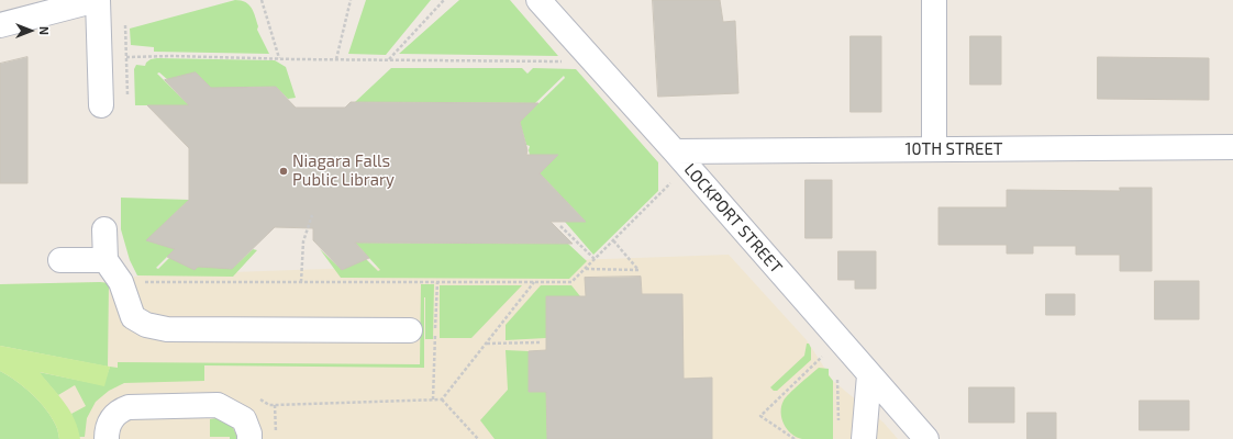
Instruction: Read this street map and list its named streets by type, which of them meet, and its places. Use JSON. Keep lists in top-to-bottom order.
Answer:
{
  "streets": {
    "street": ["10TH STREET", "LOCKPORT STREET"]
  },
  "crossings": [
    ["10TH STREET", "LOCKPORT STREET"]
  ],
  "places": ["Niagara Falls Public Library"],
  "north": "right"
}
